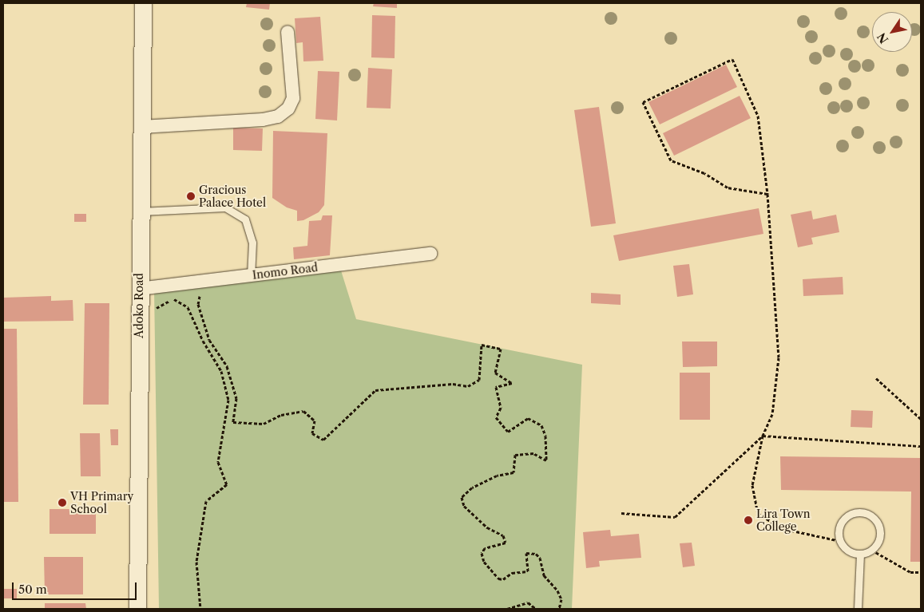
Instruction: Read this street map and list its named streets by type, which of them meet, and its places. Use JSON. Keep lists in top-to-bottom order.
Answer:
{
  "streets": {
    "street": ["Inomo Road", "Adoko Road"]
  },
  "crossings": [
    ["Inomo Road", "Adoko Road"]
  ],
  "places": ["Gracious Palace Hotel", "VH Primary School", "Lira Town College"],
  "scale_bar": "50 m",
  "north": "bottom left"
}
